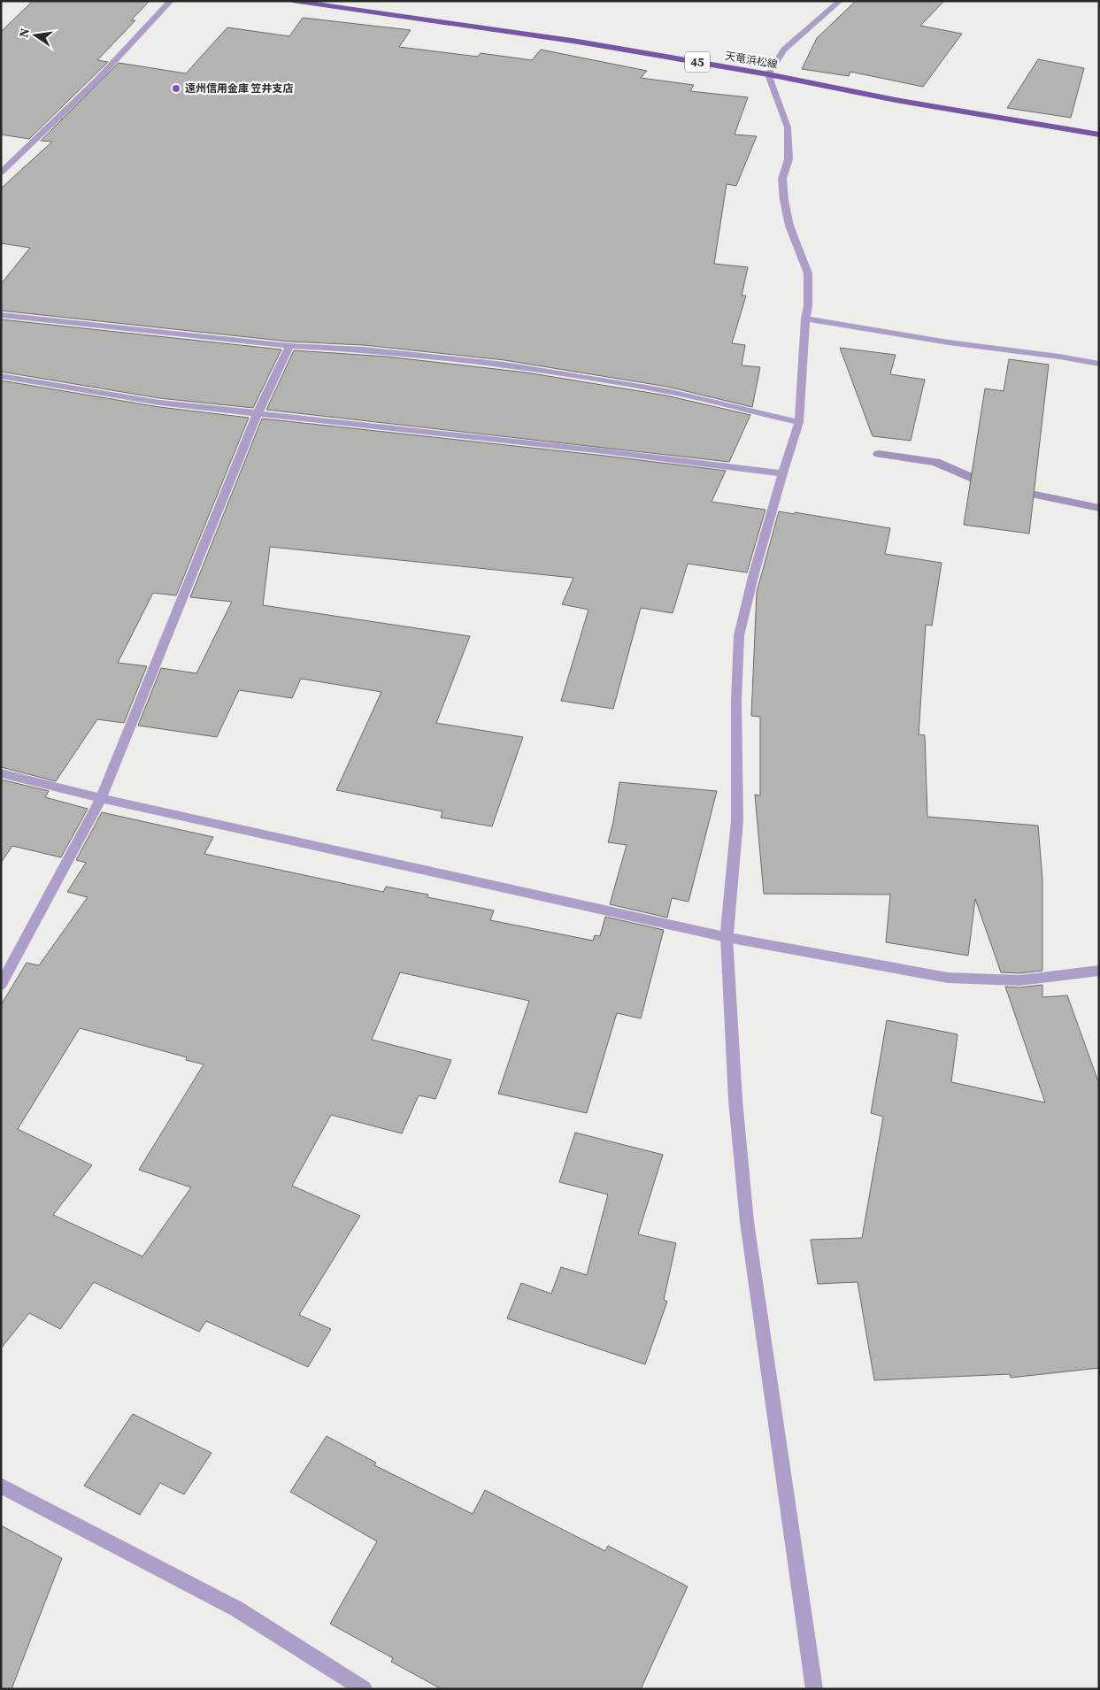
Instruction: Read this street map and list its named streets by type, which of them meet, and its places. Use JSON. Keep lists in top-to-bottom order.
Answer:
{
  "streets": {
    "main road": ["天竜浜松線", "45"]
  },
  "places": ["遠州信用金庫 笠井支店"],
  "north": "left"
}
